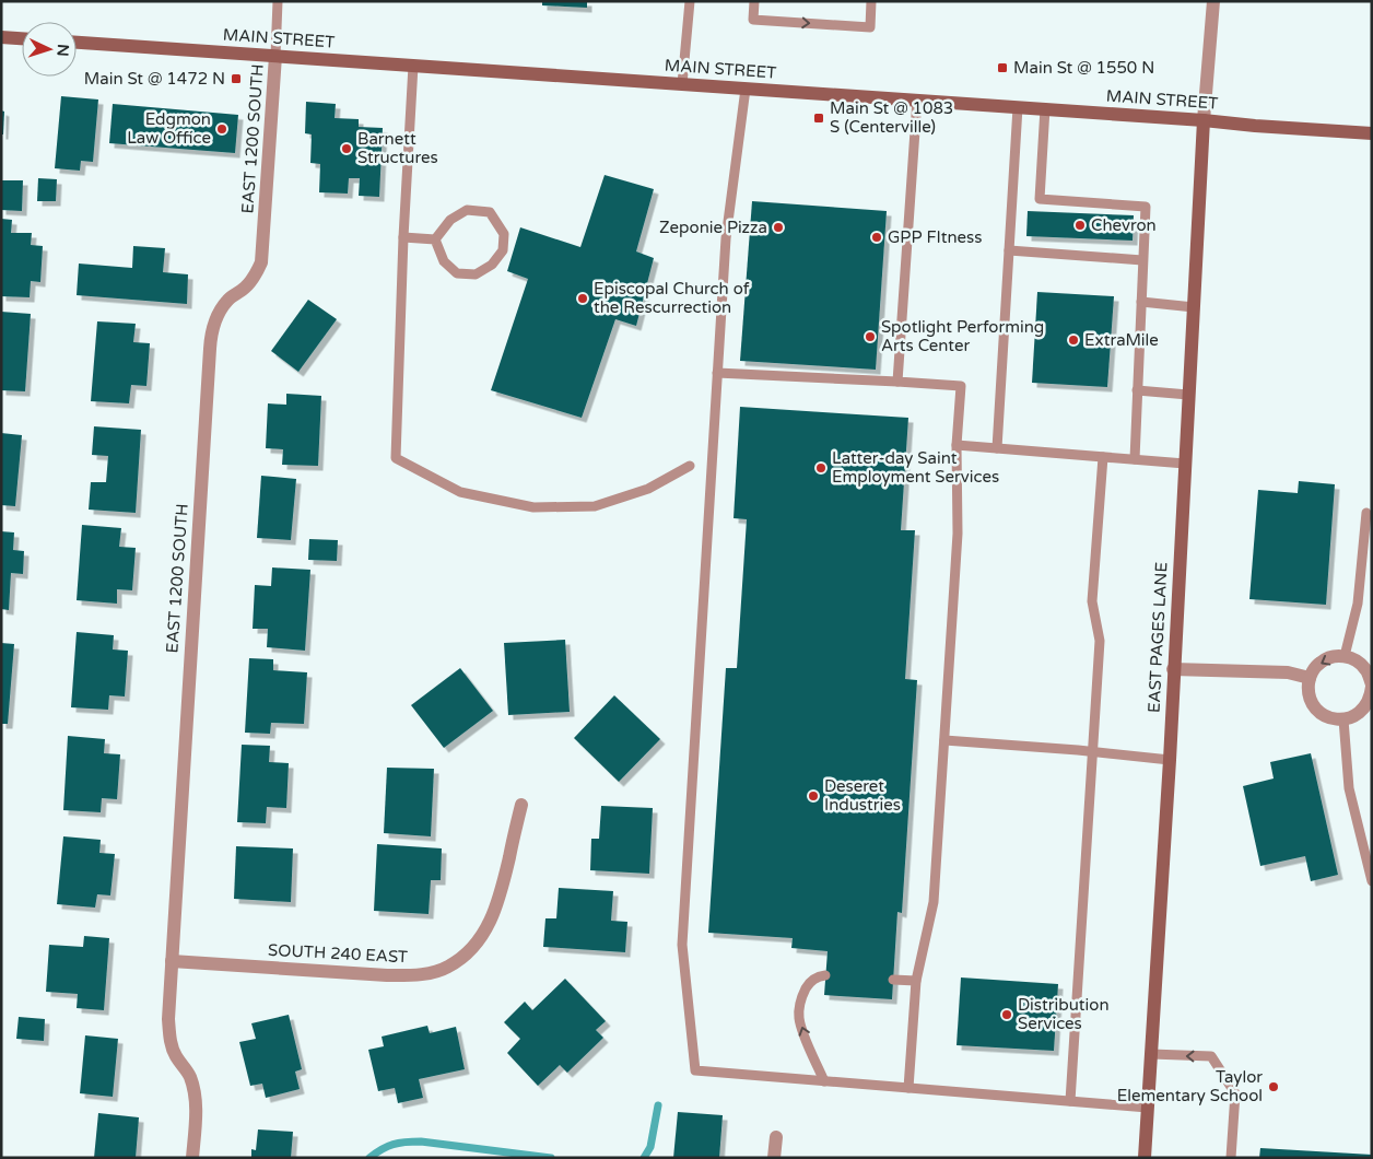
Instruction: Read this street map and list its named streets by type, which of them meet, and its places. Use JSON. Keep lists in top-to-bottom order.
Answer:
{
  "streets": {
    "main road": ["MAIN STREET", "EAST PAGES LANE"],
    "street": ["EAST 1200 SOUTH", "SOUTH 240 EAST"]
  },
  "crossings": [
    ["MAIN STREET", "EAST 1200 SOUTH"],
    ["MAIN STREET", "EAST PAGES LANE"],
    ["EAST 1200 SOUTH", "SOUTH 240 EAST"]
  ],
  "places": {
    "transit": ["Main St @ 1550 N", "Main St @ 1472 N", "Main St @ 1083 S (Centerville)"],
    "other": [
      "Edgmon Law Office",
      "Barnett Structures",
      "Chevron",
      "Zeponie Pizza",
      "GPP FItness",
      "Episcopal Church of the Rescurrection",
      "Spotlight Performing Arts Center",
      "ExtraMile",
      "Latter-day Saint Employment Services",
      "Deseret Industries",
      "Distribution Services",
      "Taylor Elementary School"
    ]
  },
  "north": "right"
}
